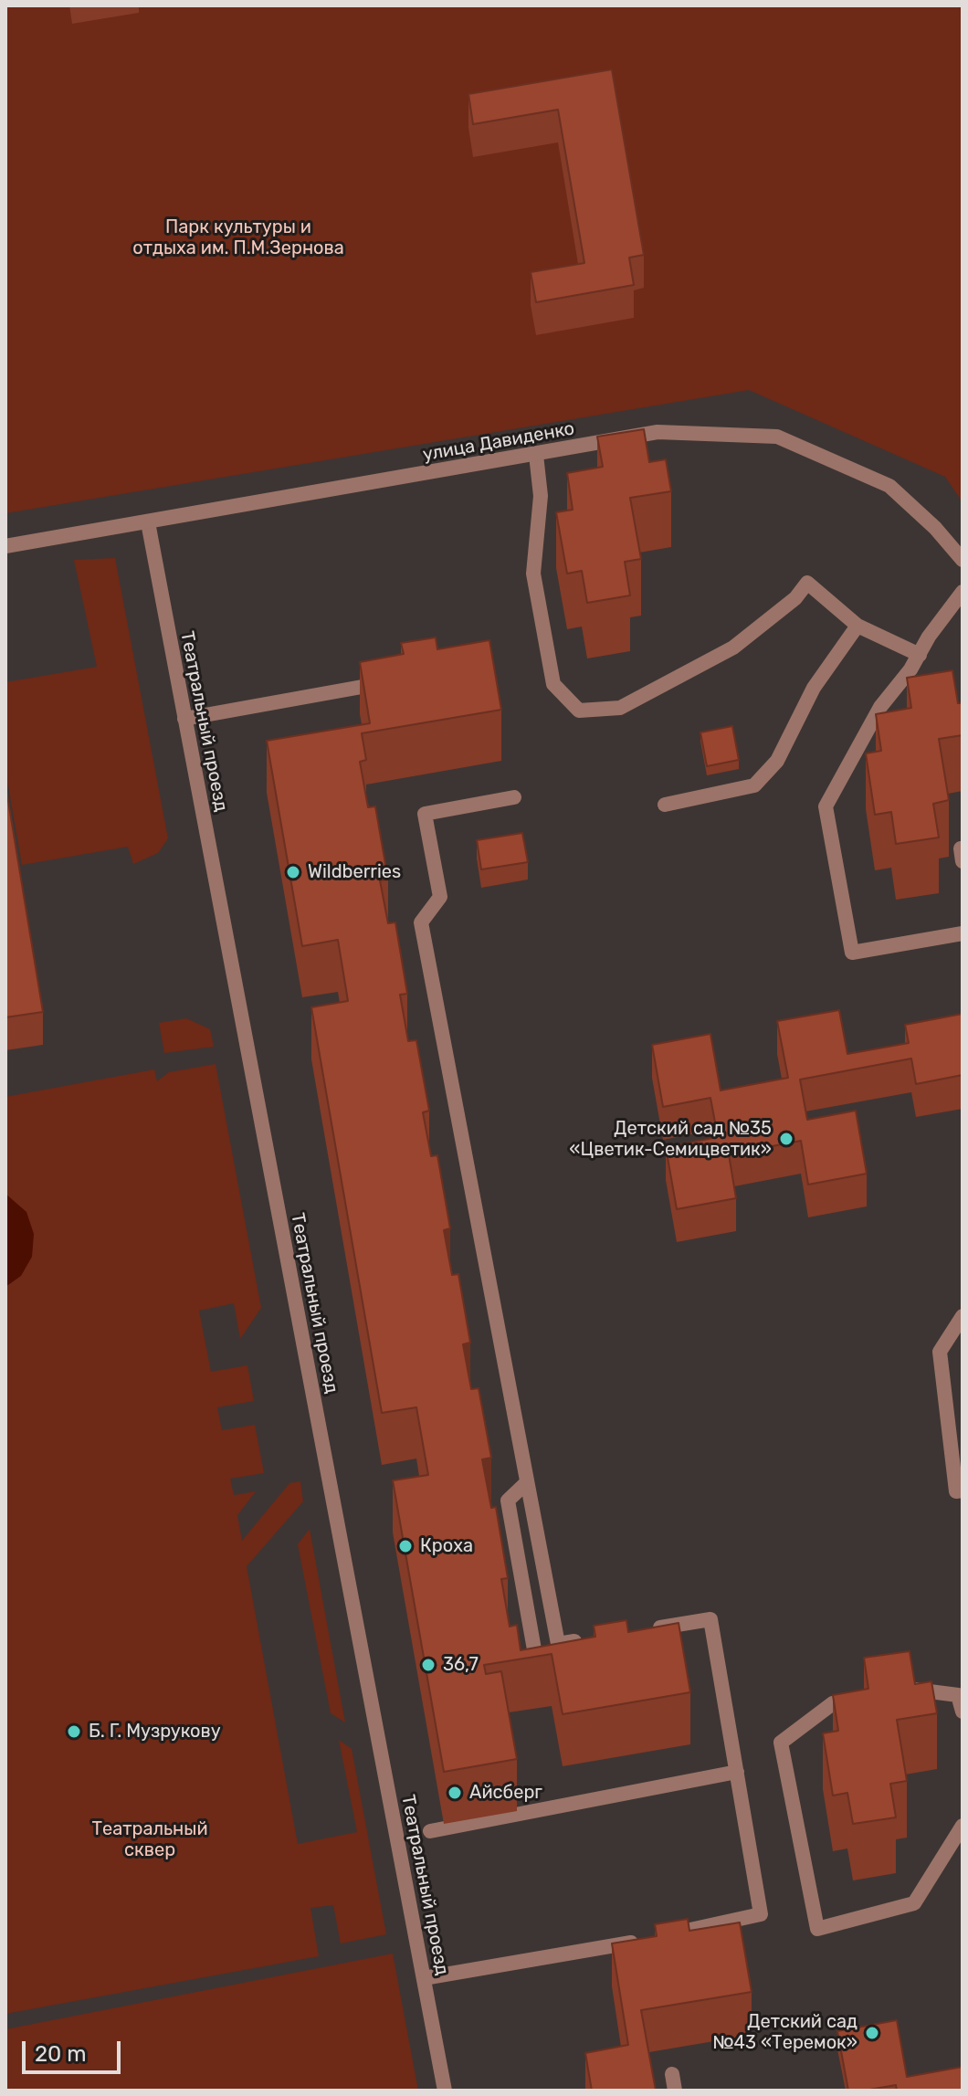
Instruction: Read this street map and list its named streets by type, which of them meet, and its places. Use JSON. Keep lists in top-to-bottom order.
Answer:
{
  "streets": {
    "street": ["улица Давиденко", "Театральный проезд"]
  },
  "crossings": [
    ["улица Давиденко", "Театральный проезд"]
  ],
  "parks": ["Парк культуры и отдыха им. П.М.Зернова", "Театральный сквер"],
  "places": [
    "Wildberries",
    "Детский сад №35 «Цветик-Семицветик»",
    "Кроха",
    "36,7",
    "Б. Г. Музрукову",
    "Айсберг",
    "Детский сад №43 «Теремок»"
  ],
  "scale_bar": "20 m"
}
